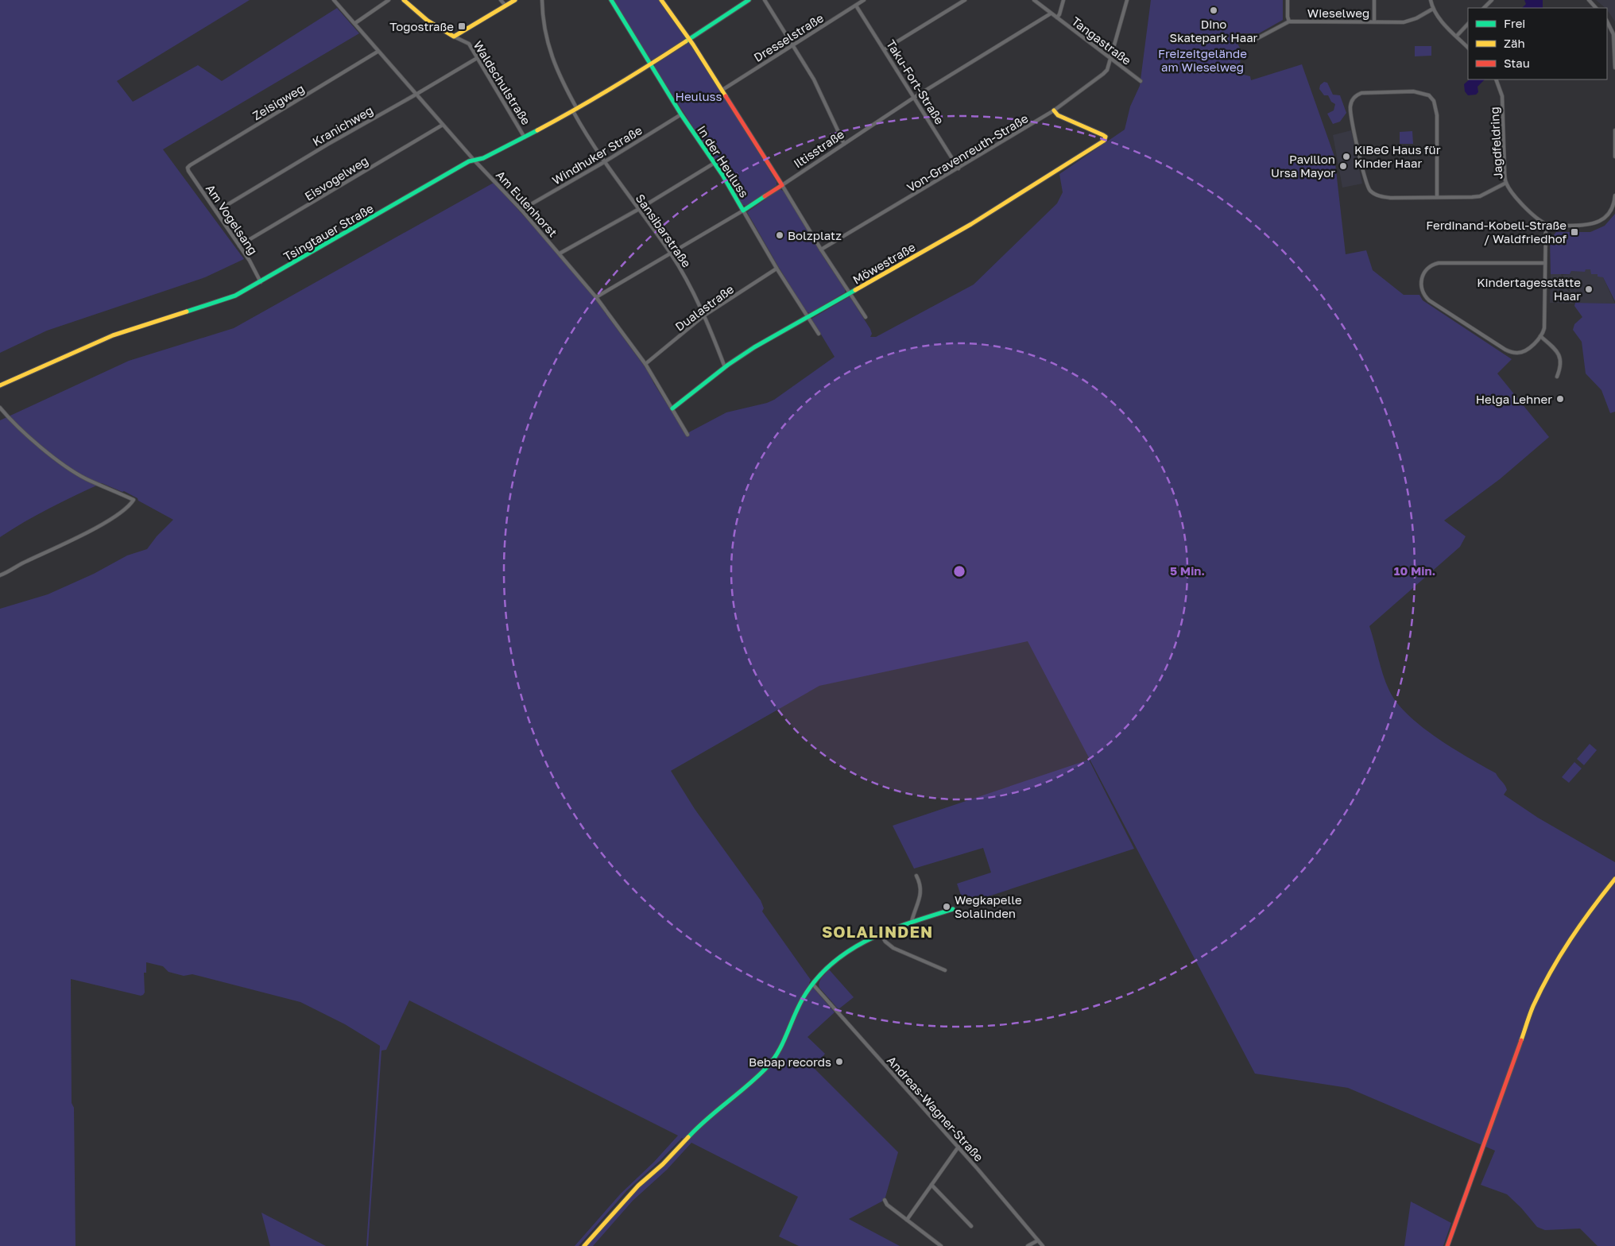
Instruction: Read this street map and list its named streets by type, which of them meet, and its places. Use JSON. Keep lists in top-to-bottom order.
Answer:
{
  "streets": {
    "street": [
      "Wieselweg",
      "Dresselstraße",
      "Tangastraße",
      "Taku-Fort-Straße",
      "Waldschulstraße",
      "Zeisigweg",
      "Kranichweg",
      "Jagdfeldring",
      "Iltisstraße",
      "Von-Gravenreuth-Straße",
      "Windhuker Straße",
      "In der Heuluss",
      "Eisvogelweg",
      "Am Eulenhorst",
      "Am Vogelsang",
      "Sansibarstraße",
      "Tsingtauer Straße",
      "Möwestraße",
      "Dualastraße",
      "Andreas-Wagner-Straße"
    ]
  },
  "crossings": [
    ["Dresselstraße", "Taku-Fort-Straße"],
    ["Tangastraße", "Iltisstraße"],
    ["Tangastraße", "Von-Gravenreuth-Straße"],
    ["Taku-Fort-Straße", "Iltisstraße"],
    ["Taku-Fort-Straße", "Von-Gravenreuth-Straße"],
    ["Waldschulstraße", "Kranichweg"],
    ["Waldschulstraße", "Tsingtauer Straße"],
    ["Zeisigweg", "Am Eulenhorst"],
    ["Zeisigweg", "Am Vogelsang"],
    ["Kranichweg", "Am Eulenhorst"],
    ["Kranichweg", "Am Vogelsang"],
    ["Iltisstraße", "In der Heuluss"],
    ["Iltisstraße", "Am Eulenhorst"],
    ["Iltisstraße", "Sansibarstraße"],
    ["Von-Gravenreuth-Straße", "Möwestraße"],
    ["Windhuker Straße", "In der Heuluss"],
    ["Windhuker Straße", "Am Eulenhorst"],
    ["Windhuker Straße", "Sansibarstraße"],
    ["In der Heuluss", "Tsingtauer Straße"],
    ["In der Heuluss", "Möwestraße"],
    ["In der Heuluss", "Dualastraße"],
    ["Eisvogelweg", "Am Eulenhorst"],
    ["Eisvogelweg", "Am Vogelsang"],
    ["Am Eulenhorst", "Tsingtauer Straße"],
    ["Am Eulenhorst", "Möwestraße"],
    ["Am Eulenhorst", "Dualastraße"],
    ["Am Vogelsang", "Tsingtauer Straße"],
    ["Sansibarstraße", "Tsingtauer Straße"],
    ["Sansibarstraße", "Möwestraße"],
    ["Sansibarstraße", "Dualastraße"]
  ],
  "districts": ["SOLALINDEN"],
  "parks": ["Freizeitgelände am Wieselweg", "Heuluss"],
  "places": {
    "other": [
      "Dino Skatepark Haar",
      "KiBeG Haus für Kinder Haar",
      "Pavillon Ursa Mayor",
      "Bolzplatz",
      "Kindertagesstätte Haar",
      "Helga Lehner",
      "Wegkapelle Solalinden",
      "Bebap records"
    ],
    "transit": ["Togostraße", "Ferdinand-Kobell-Straße / Waldfriedhof"]
  },
  "legend": ["Frei", "Zäh", "Stau"],
  "rings": ["5 Min.", "10 Min."]
}
